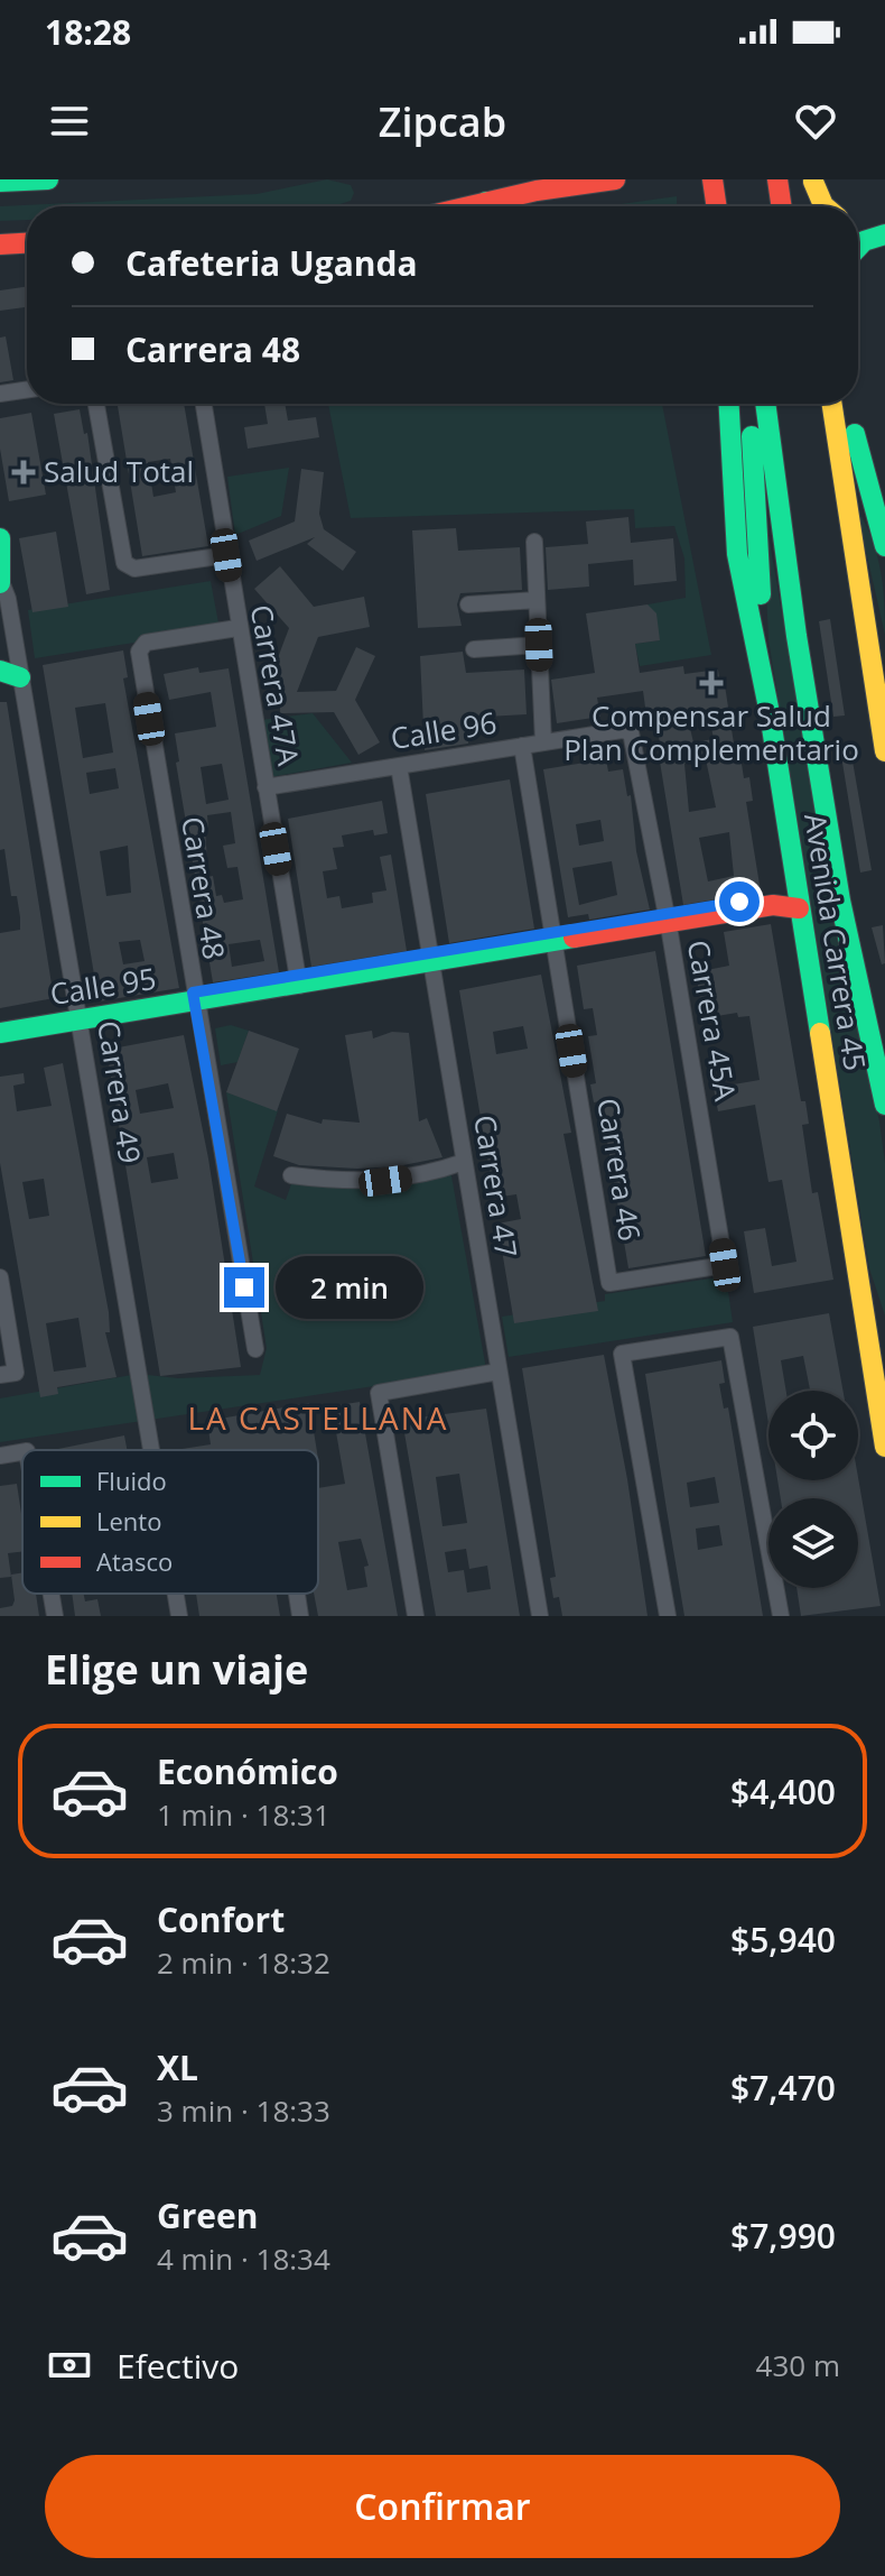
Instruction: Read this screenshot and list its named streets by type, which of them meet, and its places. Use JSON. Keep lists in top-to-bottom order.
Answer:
{
  "streets": {
    "main road": ["Avenida Carrera 45", "Calle 95"],
    "street": [
      "Carrera 47A",
      "Calle 96",
      "Carrera 48",
      "Carrera 45A",
      "Carrera 49",
      "Carrera 46",
      "Carrera 47"
    ]
  },
  "crossings": [
    ["Carrera 47A", "Calle 96"],
    ["Carrera 47A", "Carrera 48"],
    ["Carrera 47A", "Calle 95"],
    ["Calle 96", "Carrera 45A"],
    ["Calle 96", "Carrera 46"],
    ["Calle 96", "Carrera 47"],
    ["Carrera 48", "Calle 95"],
    ["Avenida Carrera 45", "Calle 95"],
    ["Calle 95", "Carrera 45A"],
    ["Calle 95", "Carrera 49"],
    ["Calle 95", "Carrera 46"],
    ["Calle 95", "Carrera 47"],
    ["Carrera 45A", "Carrera 46"]
  ],
  "districts": ["LA CASTELLANA"],
  "places": {
    "health": ["Salud Total", "Compensar Salud Plan Complementario"]
  },
  "legend": ["Fluido", "Lento", "Atasco"],
  "page": {
    "status": "18:28",
    "header": "Zipcab",
    "banner": ["Cafeteria Uganda", "Carrera 48"],
    "bubble": "2 min",
    "heading": "Elige un viaje",
    "list": [
      {
        "name": "Económico",
        "note": "1 min · 18:31",
        "value": "$4,400"
      },
      {
        "name": "Confort",
        "note": "2 min · 18:32",
        "value": "$5,940"
      },
      {
        "name": "XL",
        "note": "3 min · 18:33",
        "value": "$7,470"
      },
      {
        "name": "Green",
        "note": "4 min · 18:34",
        "value": "$7,990"
      }
    ],
    "pay": ["Efectivo", "430 m"],
    "buttons": "Confirmar"
  }
}
